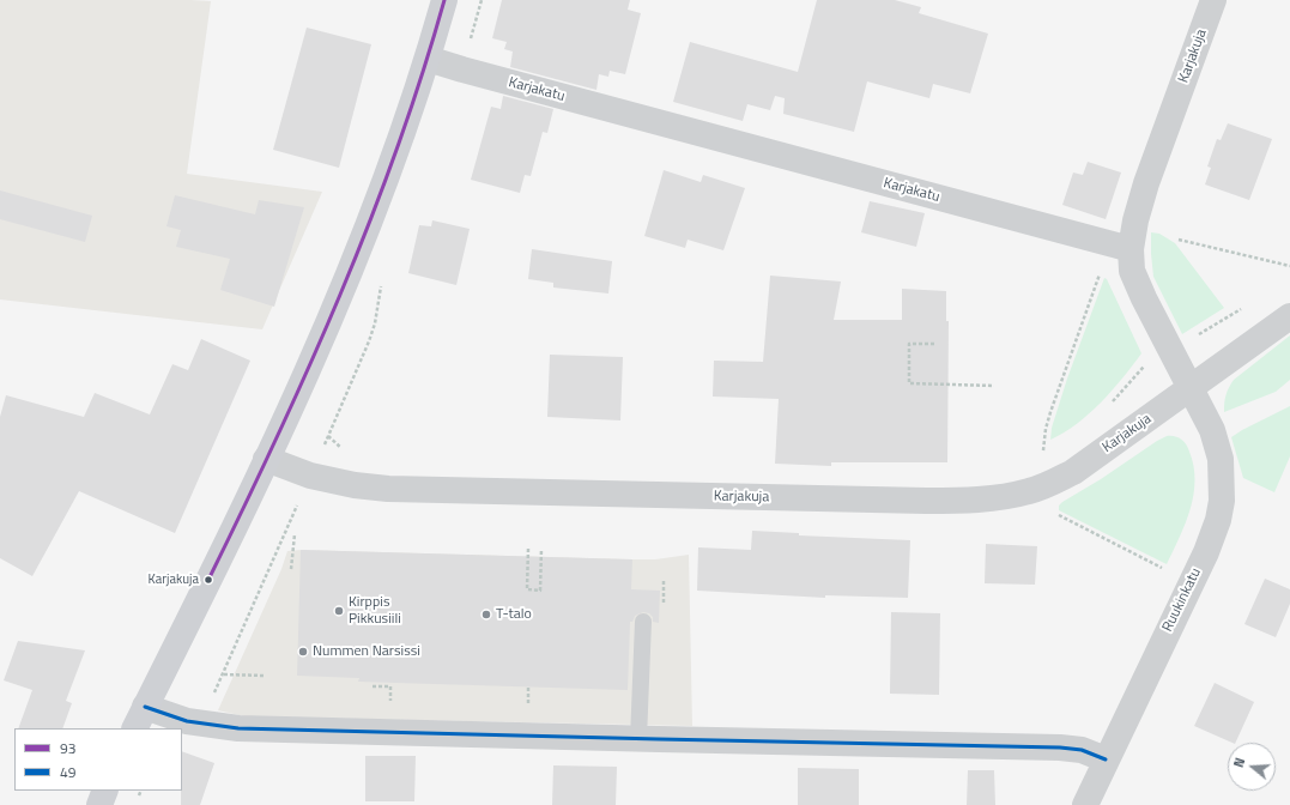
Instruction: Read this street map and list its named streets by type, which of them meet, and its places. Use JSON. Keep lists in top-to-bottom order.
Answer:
{
  "streets": {
    "street": ["Karjakuja", "Karjakatu", "Ruukinkatu"]
  },
  "crossings": [
    ["Karjakuja", "Karjakatu"],
    ["Karjakuja", "Ruukinkatu"]
  ],
  "places": [
    "Karjakuja",
    "Kirppis Pikkusiili",
    "T-talo",
    "Nummen Narsissi"
  ],
  "lines": ["transit line 93", "transit line 49"],
  "legend": ["93", "49"],
  "north": "left"
}
